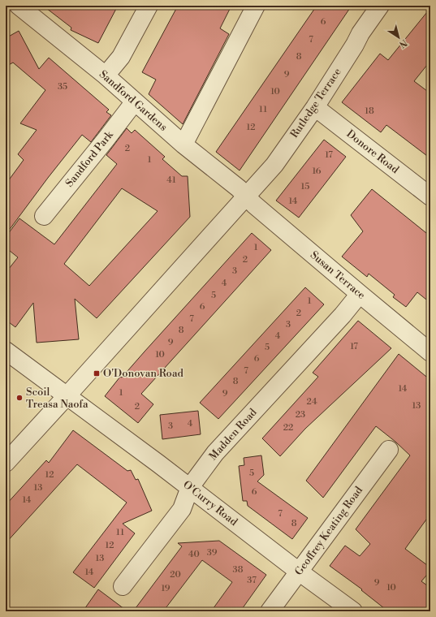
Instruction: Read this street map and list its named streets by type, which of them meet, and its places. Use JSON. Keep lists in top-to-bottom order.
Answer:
{
  "streets": {
    "street": [
      "Sandford Gardens",
      "Rutledge Terrace",
      "Donore Road",
      "Sandford Park",
      "Susan Terrace",
      "Madden Road",
      "O'Curry Road",
      "Geoffrey Keating Road"
    ]
  },
  "crossings": [
    ["Sandford Gardens", "Rutledge Terrace"],
    ["Sandford Gardens", "Sandford Park"],
    ["Sandford Gardens", "Susan Terrace"],
    ["Rutledge Terrace", "Donore Road"],
    ["Rutledge Terrace", "Susan Terrace"],
    ["Susan Terrace", "Madden Road"],
    ["Madden Road", "O'Curry Road"],
    ["O'Curry Road", "Geoffrey Keating Road"]
  ],
  "places": {
    "transit": ["O'Donovan Road"],
    "other": ["Scoil Treasa Naofa"]
  },
  "house_numbers": [
    "6",
    "7",
    "8",
    "9",
    "35",
    "10",
    "11",
    "18",
    "12",
    "2",
    "17",
    "1",
    "16",
    "41",
    "15",
    "14",
    "1",
    "2",
    "3",
    "4",
    "5",
    "1",
    "6",
    "2",
    "7",
    "3",
    "8",
    "4",
    "9",
    "17",
    "5",
    "10",
    "6",
    "7",
    "8",
    "14",
    "1",
    "9",
    "24",
    "13",
    "2",
    "23",
    "4",
    "3",
    "22",
    "5",
    "12",
    "13",
    "6",
    "14",
    "7",
    "8",
    "11",
    "12",
    "39",
    "40",
    "13",
    "38",
    "14",
    "20",
    "37",
    "9",
    "10",
    "19"
  ],
  "north": "bottom right"
}
